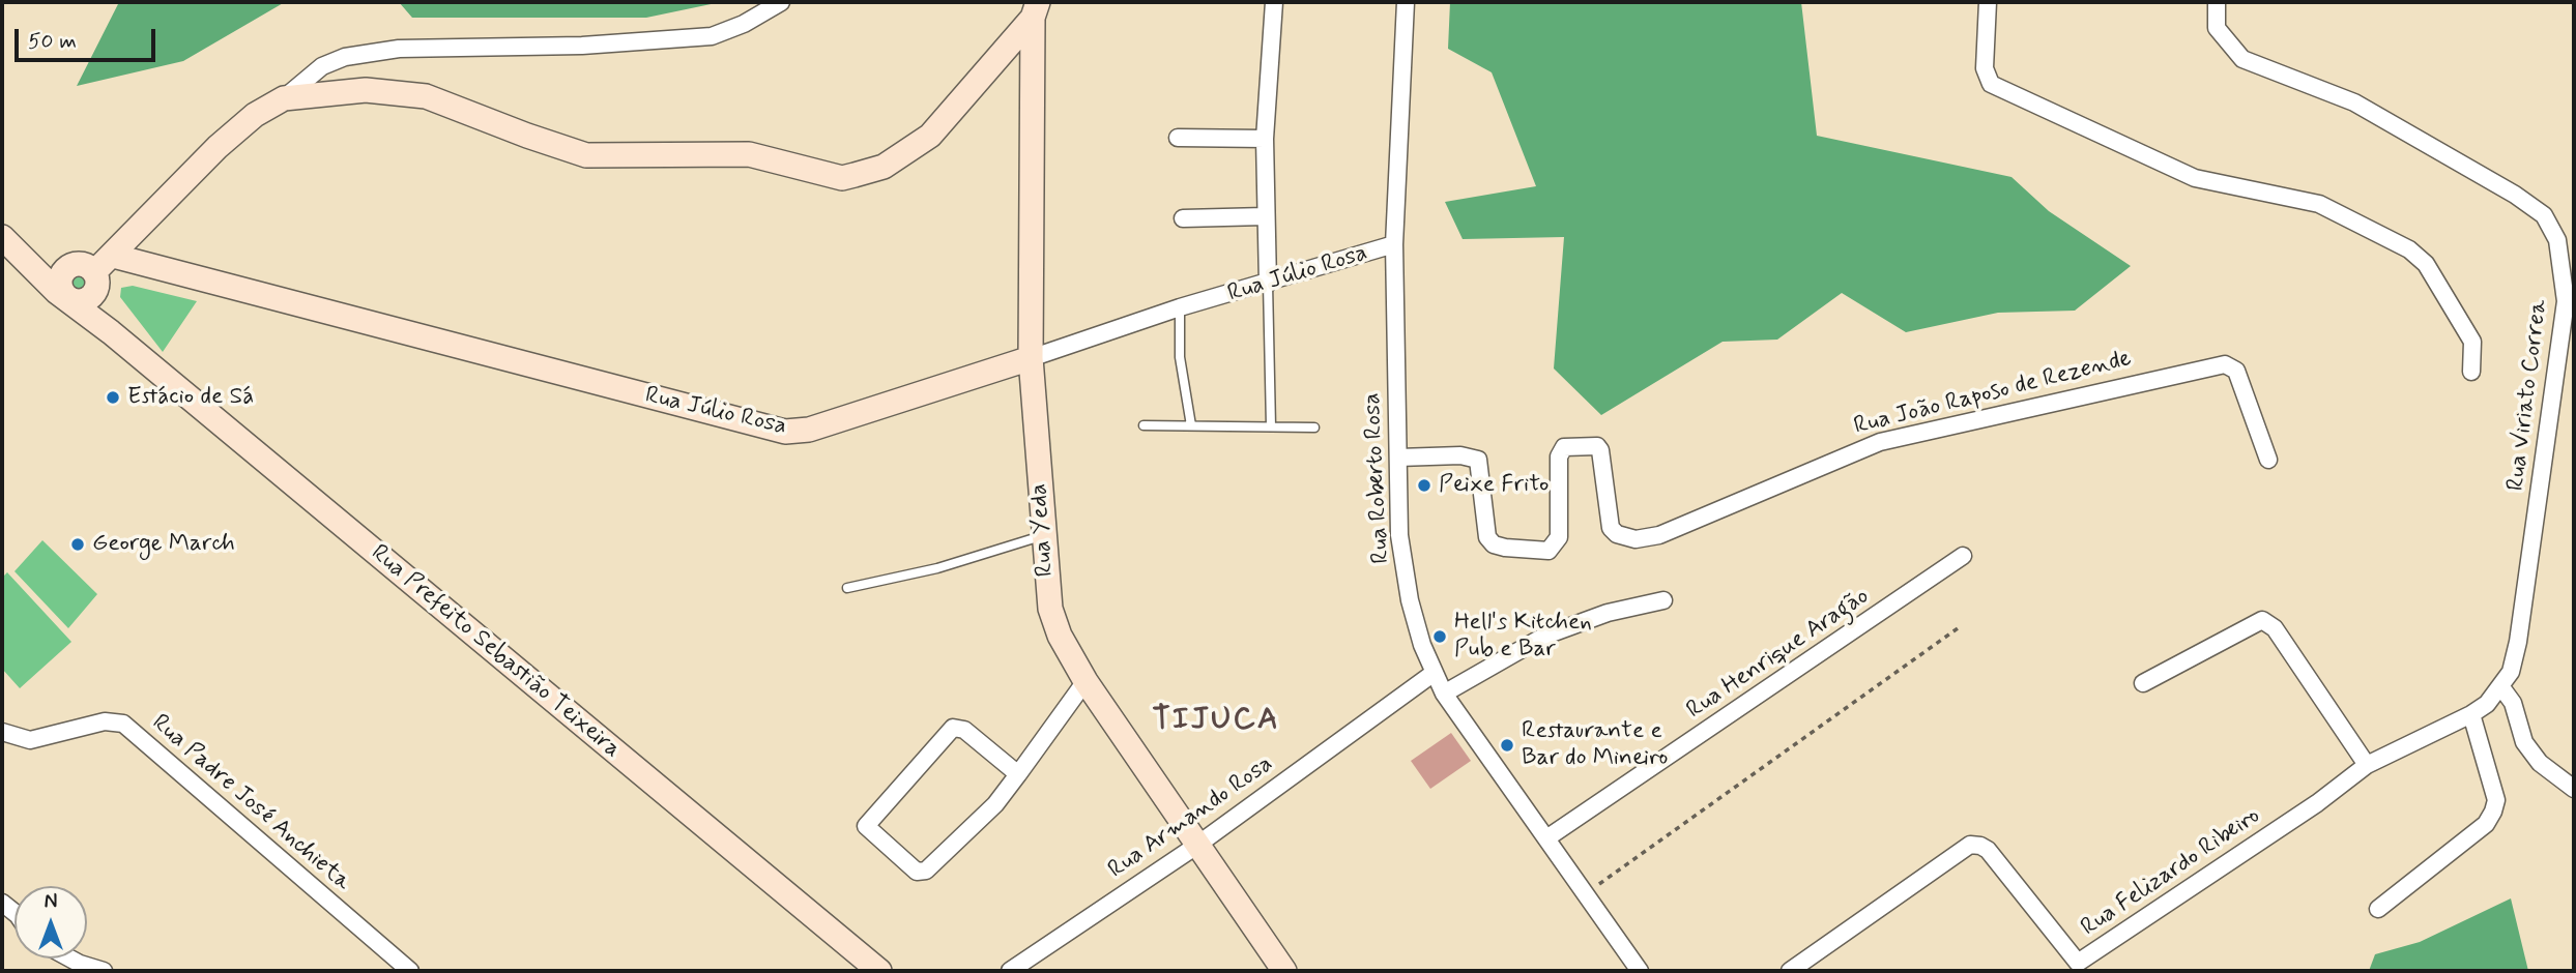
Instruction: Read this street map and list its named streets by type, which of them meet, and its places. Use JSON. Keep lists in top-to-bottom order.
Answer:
{
  "streets": {
    "street": [
      "Rua Júlio Rosa",
      "Rua João Raposo de Rezende",
      "Rua Viriato Correa",
      "Rua Roberto Rosa",
      "Rua Yeda",
      "Rua Prefeito Sebastião Teixeira",
      "Rua Henrique Aragão",
      "Rua Padre José Anchieta",
      "Rua Armando Rosa",
      "Rua Felizardo Ribeiro"
    ]
  },
  "crossings": [
    ["Rua Júlio Rosa", "Rua Roberto Rosa"],
    ["Rua Júlio Rosa", "Rua Yeda"],
    ["Rua João Raposo de Rezende", "Rua Roberto Rosa"],
    ["Rua Viriato Correa", "Rua Felizardo Ribeiro"],
    ["Rua Roberto Rosa", "Rua Henrique Aragão"],
    ["Rua Roberto Rosa", "Rua Armando Rosa"],
    ["Rua Yeda", "Rua Armando Rosa"]
  ],
  "districts": ["TIJUCA"],
  "places": [
    "Estácio de Sá",
    "Peixe Frito",
    "George March",
    "Hell's Kitchen Pub e Bar",
    "Restaurante e Bar do Mineiro"
  ],
  "scale_bar": "50 m",
  "north": "top"
}
